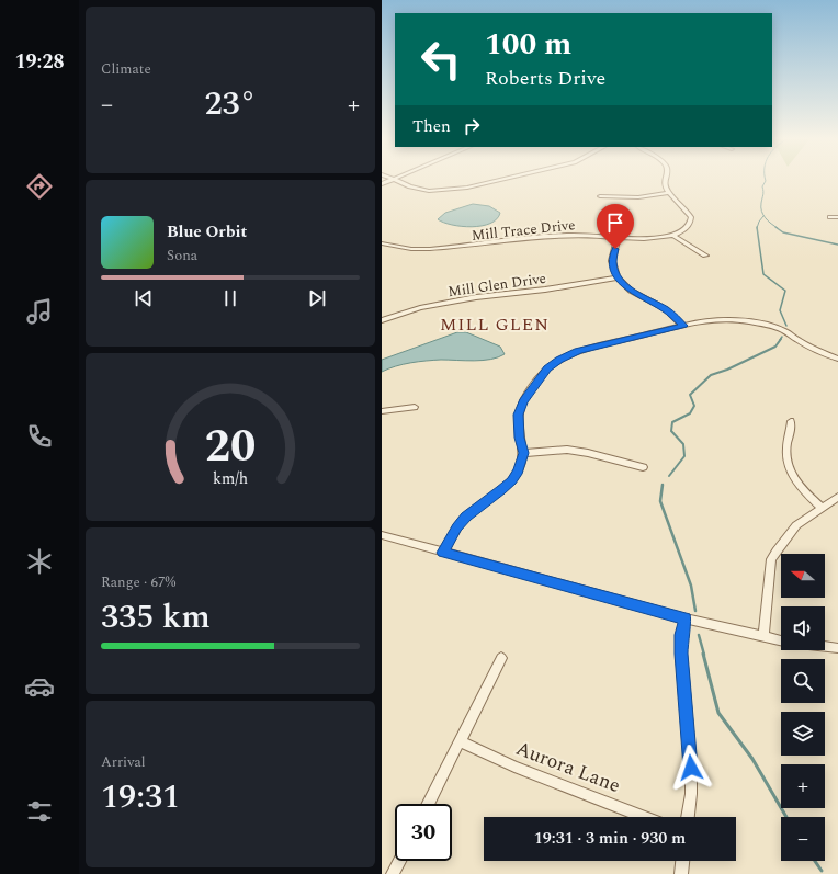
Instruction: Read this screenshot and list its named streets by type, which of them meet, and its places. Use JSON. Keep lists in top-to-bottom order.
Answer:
{
  "streets": {
    "street": ["Mill Trace Drive", "Mill Glen Drive", "Aurora Lane"]
  },
  "districts": ["MILL GLEN"],
  "north": "left",
  "page": {
    "tabs": "19:28",
    "tile": [
      "Climate",
      ["Range · 67%", "335 km"],
      ["Arrival", "19:31"]
    ],
    "turn": ["100 m", "Roberts Drive"],
    "heat": ["−", "23°", "+"],
    "then": "Then",
    "song": ["Blue Orbit", "Sona"],
    "map_buttons": ["+", "−"],
    "limit": "30",
    "trip": "19:31 · 3 min · 930 m",
    "gauge": ["20", "km/h"]
  }
}
